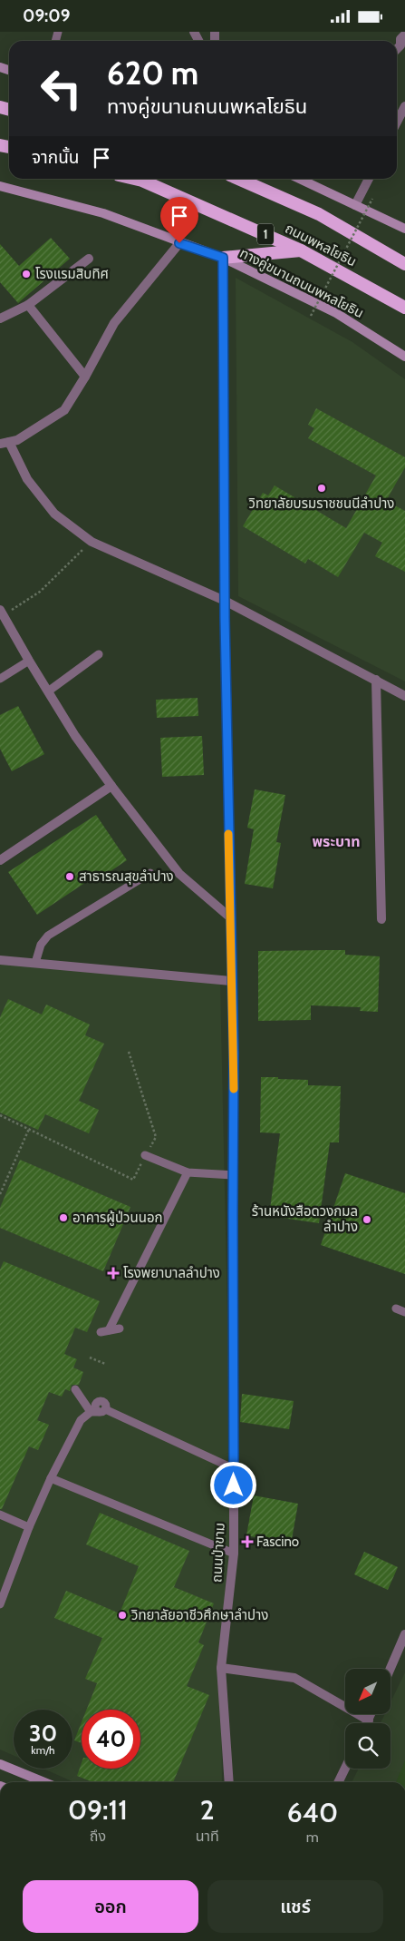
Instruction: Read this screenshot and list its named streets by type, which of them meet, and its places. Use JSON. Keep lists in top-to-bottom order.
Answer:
{
  "streets": {
    "highway": ["1", "ถนนพหลโยธิน"],
    "main road": ["ทางคู่ขนานถนนพหลโยธิน"],
    "street": ["ถนนป่าขาม"]
  },
  "crossings": [
    ["ทางคู่ขนานถนนพหลโยธิน", "ถนนป่าขาม"]
  ],
  "districts": ["พระบาท"],
  "places": {
    "other": [
      "โรงแรมสิบทิศ",
      "วิทยาลัยบรมราชชนนีลำปาง",
      "สาธารณสุขลำปาง",
      "อาคารผู้ป่วนนอก",
      "ร้านหนังสือดวงกมล ลำปาง",
      "วิทยาลัยอาชีวศึกษาลำปาง"
    ],
    "health": ["โรงพยาบาลลำปาง", "Fascino"]
  },
  "north": "bottom left",
  "page": {
    "status": "09:09",
    "turn": ["620 m", "ทางคู่ขนานถนนพหลโยธิน"],
    "then": "จากนั้น",
    "speed": "30 km/h",
    "limit": "40",
    "eta": [
      "09:11",
      "ถึง",
      "2",
      "นาที",
      "640",
      "m"
    ],
    "buttons": ["ออก", "แชร์"]
  }
}
